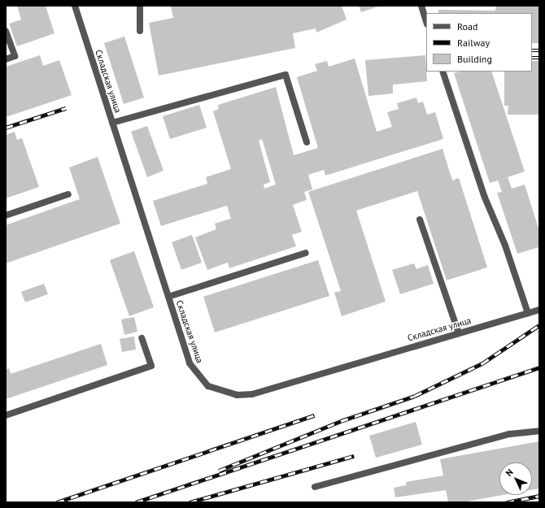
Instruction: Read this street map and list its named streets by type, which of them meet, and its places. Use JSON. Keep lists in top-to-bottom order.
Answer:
{
  "streets": {
    "street": ["Складская улица"]
  },
  "legend": ["Road", "Railway", "Building"],
  "north": "top left"
}
